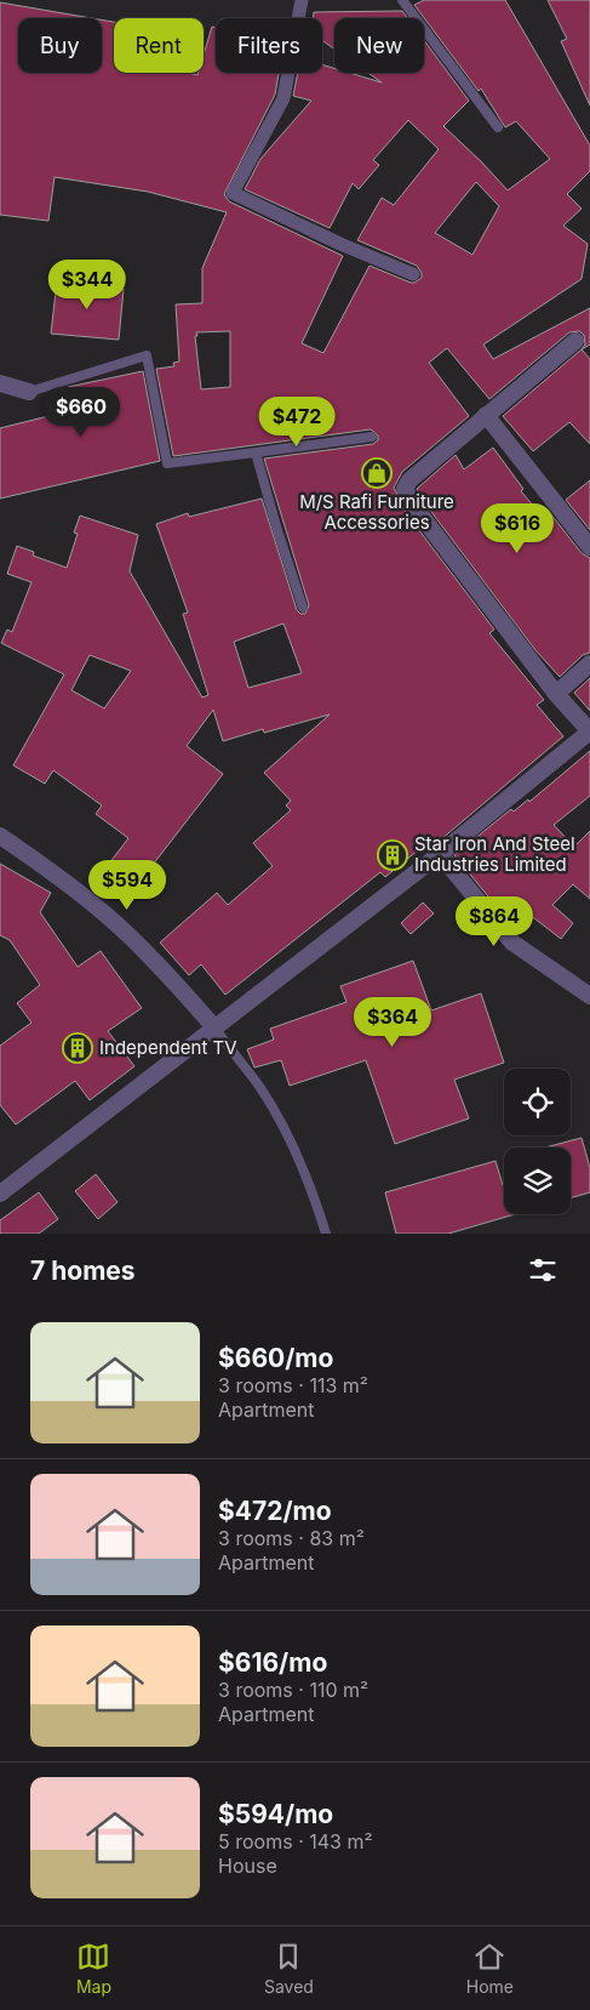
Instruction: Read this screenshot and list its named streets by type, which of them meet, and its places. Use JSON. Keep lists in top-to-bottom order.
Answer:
{
  "places": {
    "shop": ["M/S Rafi Furniture Accessories"],
    "building": ["Star Iron And Steel Industries Limited", "Independent TV"]
  },
  "page": {
    "chip": [
      "Buy",
      "Rent",
      "Filters",
      "New"
    ],
    "price": [
      "$344",
      "$660",
      "$472",
      "$616",
      "$594",
      "$864",
      "$364"
    ],
    "heading": "7 homes",
    "list": [
      {
        "name": "$660/mo",
        "note": "3 rooms · 113 m² · Apartment"
      },
      {
        "name": "$472/mo",
        "note": "3 rooms · 83 m² · Apartment"
      },
      {
        "name": "$616/mo",
        "note": "3 rooms · 110 m² · Apartment"
      },
      {
        "name": "$594/mo",
        "note": "5 rooms · 143 m² · House"
      }
    ],
    "tabs": ["Map", "Saved", "Home"]
  }
}
